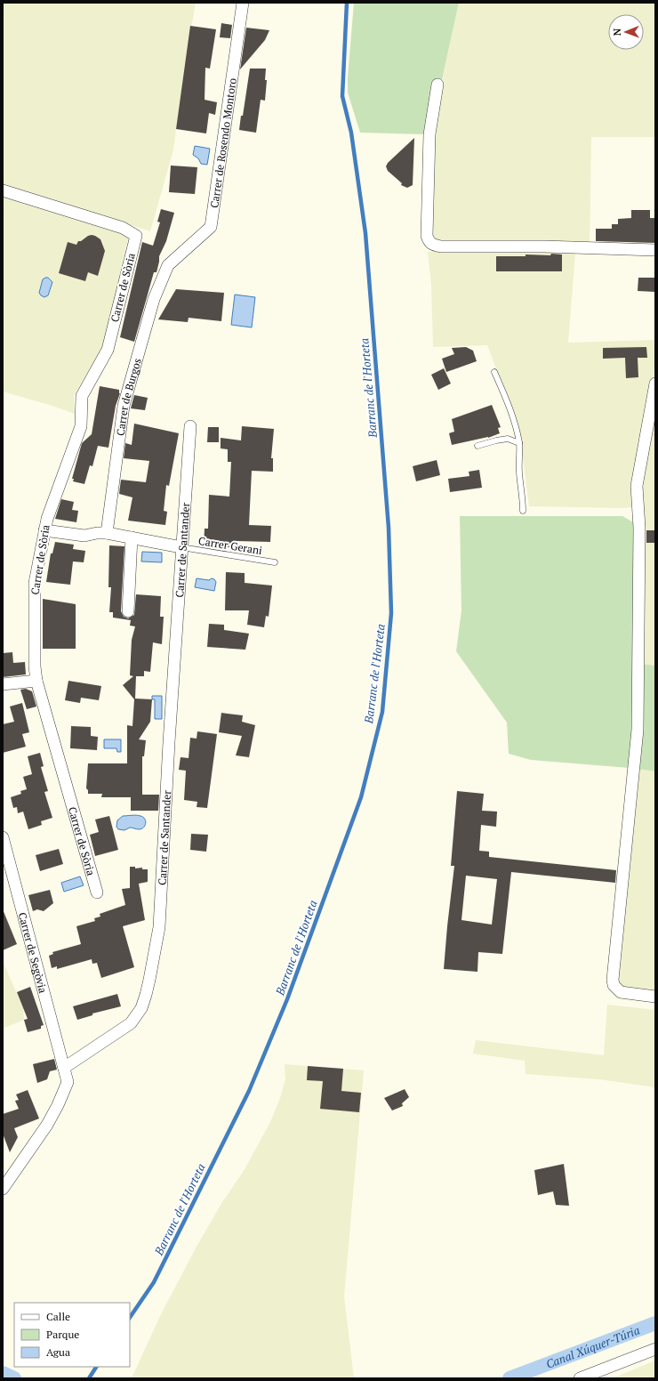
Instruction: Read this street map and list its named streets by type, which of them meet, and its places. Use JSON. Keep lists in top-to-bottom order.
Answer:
{
  "streets": {
    "street": [
      "Carrer de Rosendo Montoro",
      "Carrer de Sòria",
      "Carrer de Burgos",
      "Carrer de Santander",
      "Carrer de Segòvia"
    ],
    "lane": ["Carrer Gerani"]
  },
  "crossings": [
    ["Carrer de Rosendo Montoro", "Carrer de Burgos"],
    ["Carrer Gerani", "Carrer de Santander"],
    ["Carrer de Santander", "Carrer de Segòvia"]
  ],
  "water": ["Barranc de l'Horteta", "Canal Xúquer-Túria"],
  "legend": ["Calle", "Parque", "Agua"],
  "north": "left"
}
